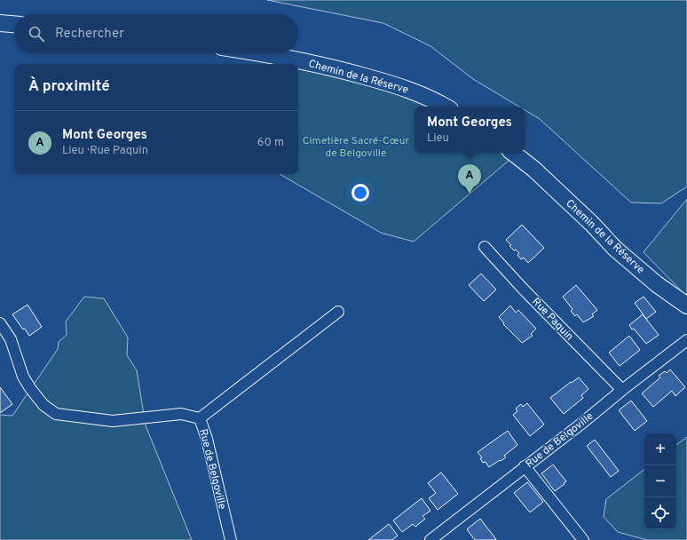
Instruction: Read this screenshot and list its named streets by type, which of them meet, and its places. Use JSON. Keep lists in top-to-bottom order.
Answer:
{
  "streets": {
    "street": ["Chemin de la Réserve", "Rue Paquin", "Rue de Belgoville"]
  },
  "crossings": [
    ["Rue Paquin", "Rue de Belgoville"]
  ],
  "parks": ["Cimetière Sacré-Cœur de Belgoville"],
  "page": {
    "search": "Rechercher",
    "heading": "À proximité",
    "popup": ["Mont Georges", "Lieu"],
    "list": [
      {
        "mark": "A",
        "name": "Mont Georges",
        "note": "Lieu · Rue Paquin",
        "value": "60 m"
      }
    ],
    "pins": "A",
    "map_buttons": ["+", "−"]
  }
}
